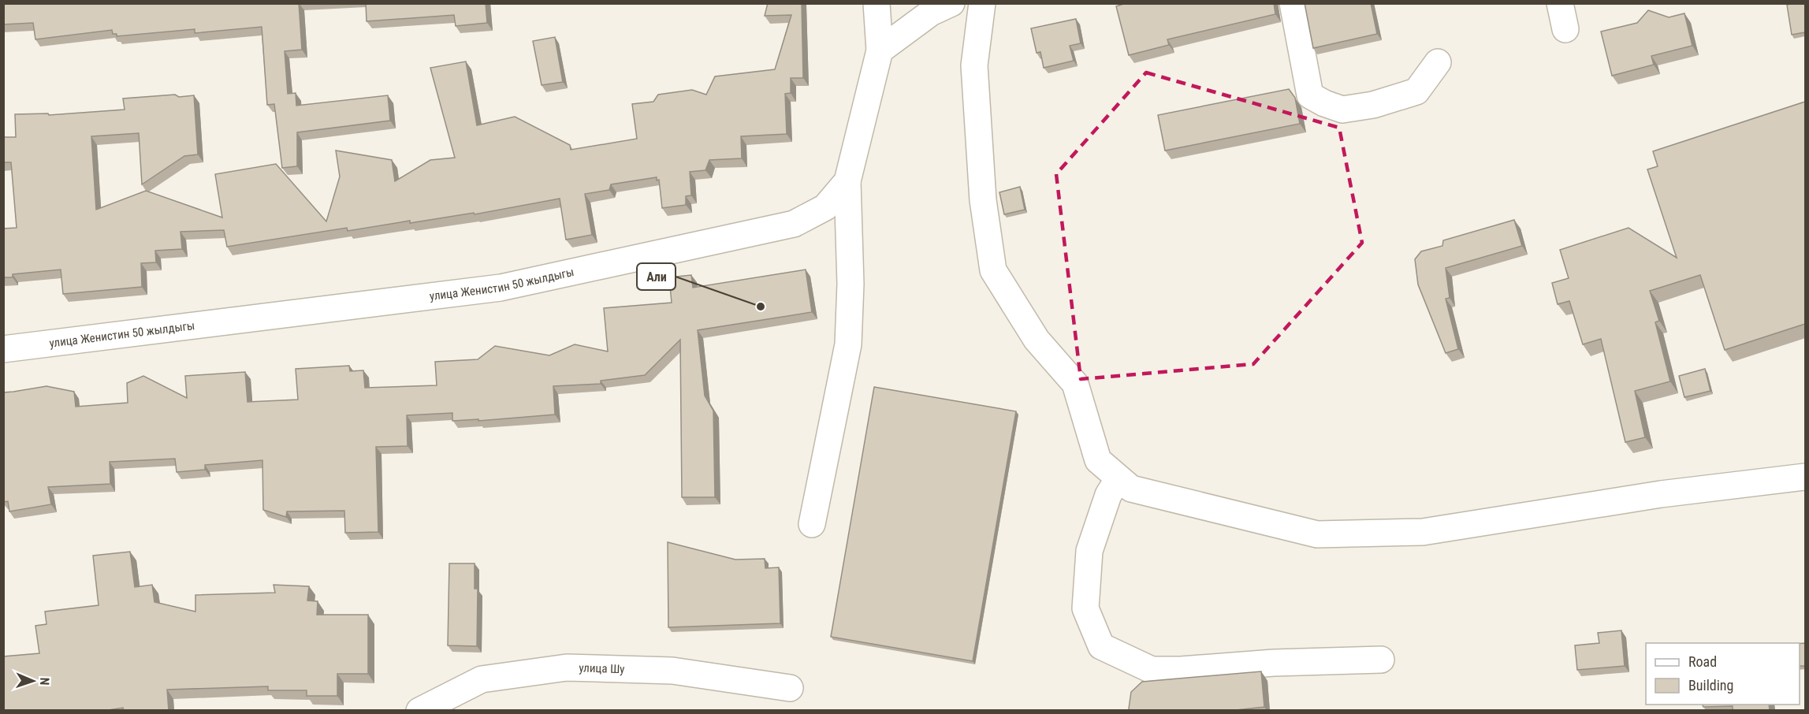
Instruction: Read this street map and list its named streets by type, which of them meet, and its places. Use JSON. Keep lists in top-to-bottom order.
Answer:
{
  "streets": {
    "street": ["улица Женистин 50 жылдыгы", "улица Шу"]
  },
  "places": ["Али"],
  "legend": ["Road", "Building"],
  "north": "right"
}
